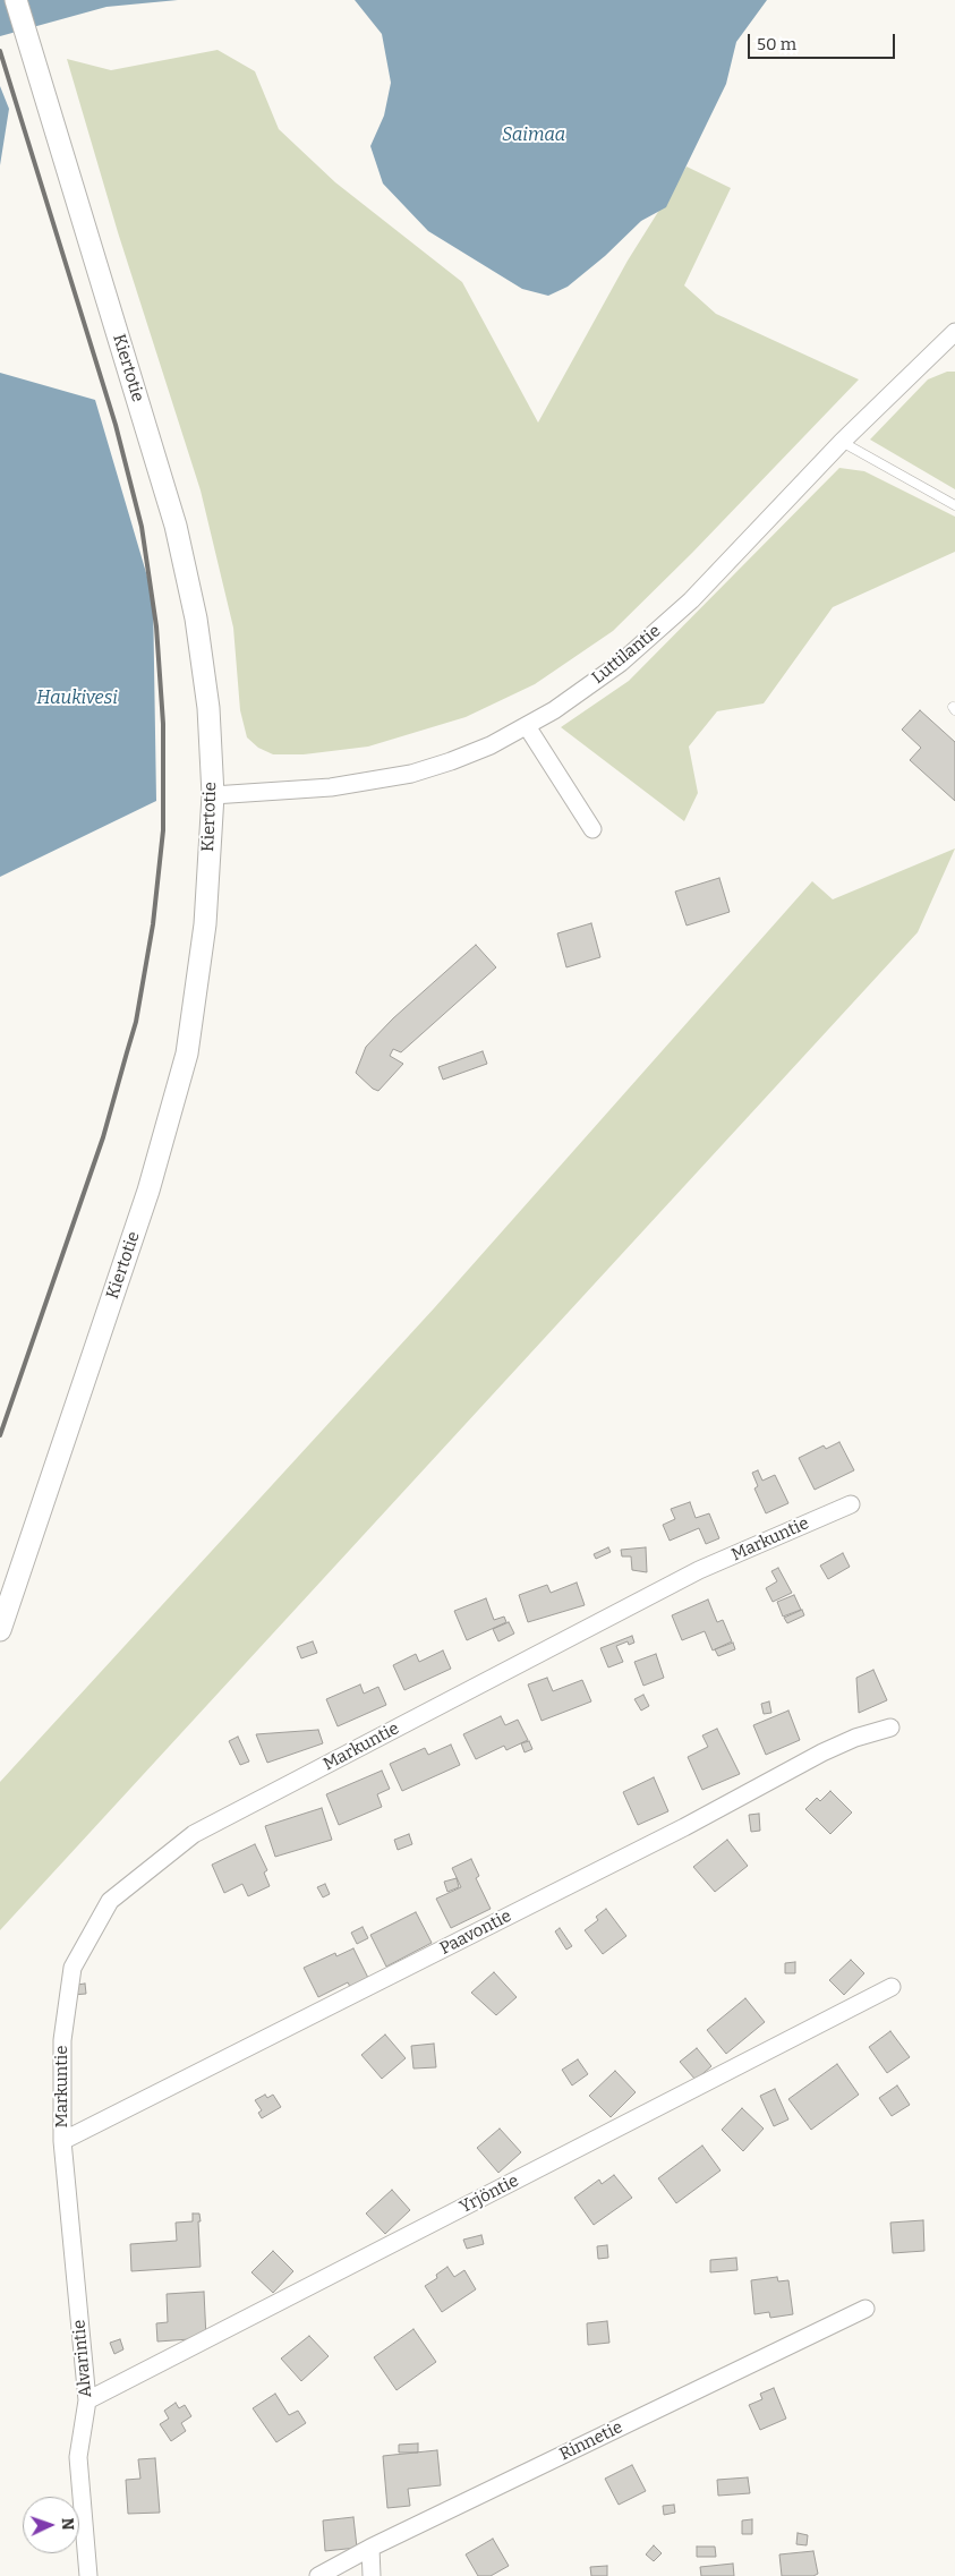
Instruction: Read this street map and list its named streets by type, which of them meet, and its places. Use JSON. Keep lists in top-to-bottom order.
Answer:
{
  "streets": {
    "street": [
      "Kiertotie",
      "Luttilantie",
      "Markuntie",
      "Paavontie",
      "Yrjöntie",
      "Alvarintie",
      "Rinnetie"
    ]
  },
  "crossings": [
    ["Kiertotie", "Luttilantie"],
    ["Markuntie", "Paavontie"],
    ["Markuntie", "Alvarintie"],
    ["Paavontie", "Alvarintie"],
    ["Yrjöntie", "Alvarintie"]
  ],
  "water": ["Saimaa", "Haukivesi"],
  "scale_bar": "50 m",
  "north": "right"
}
